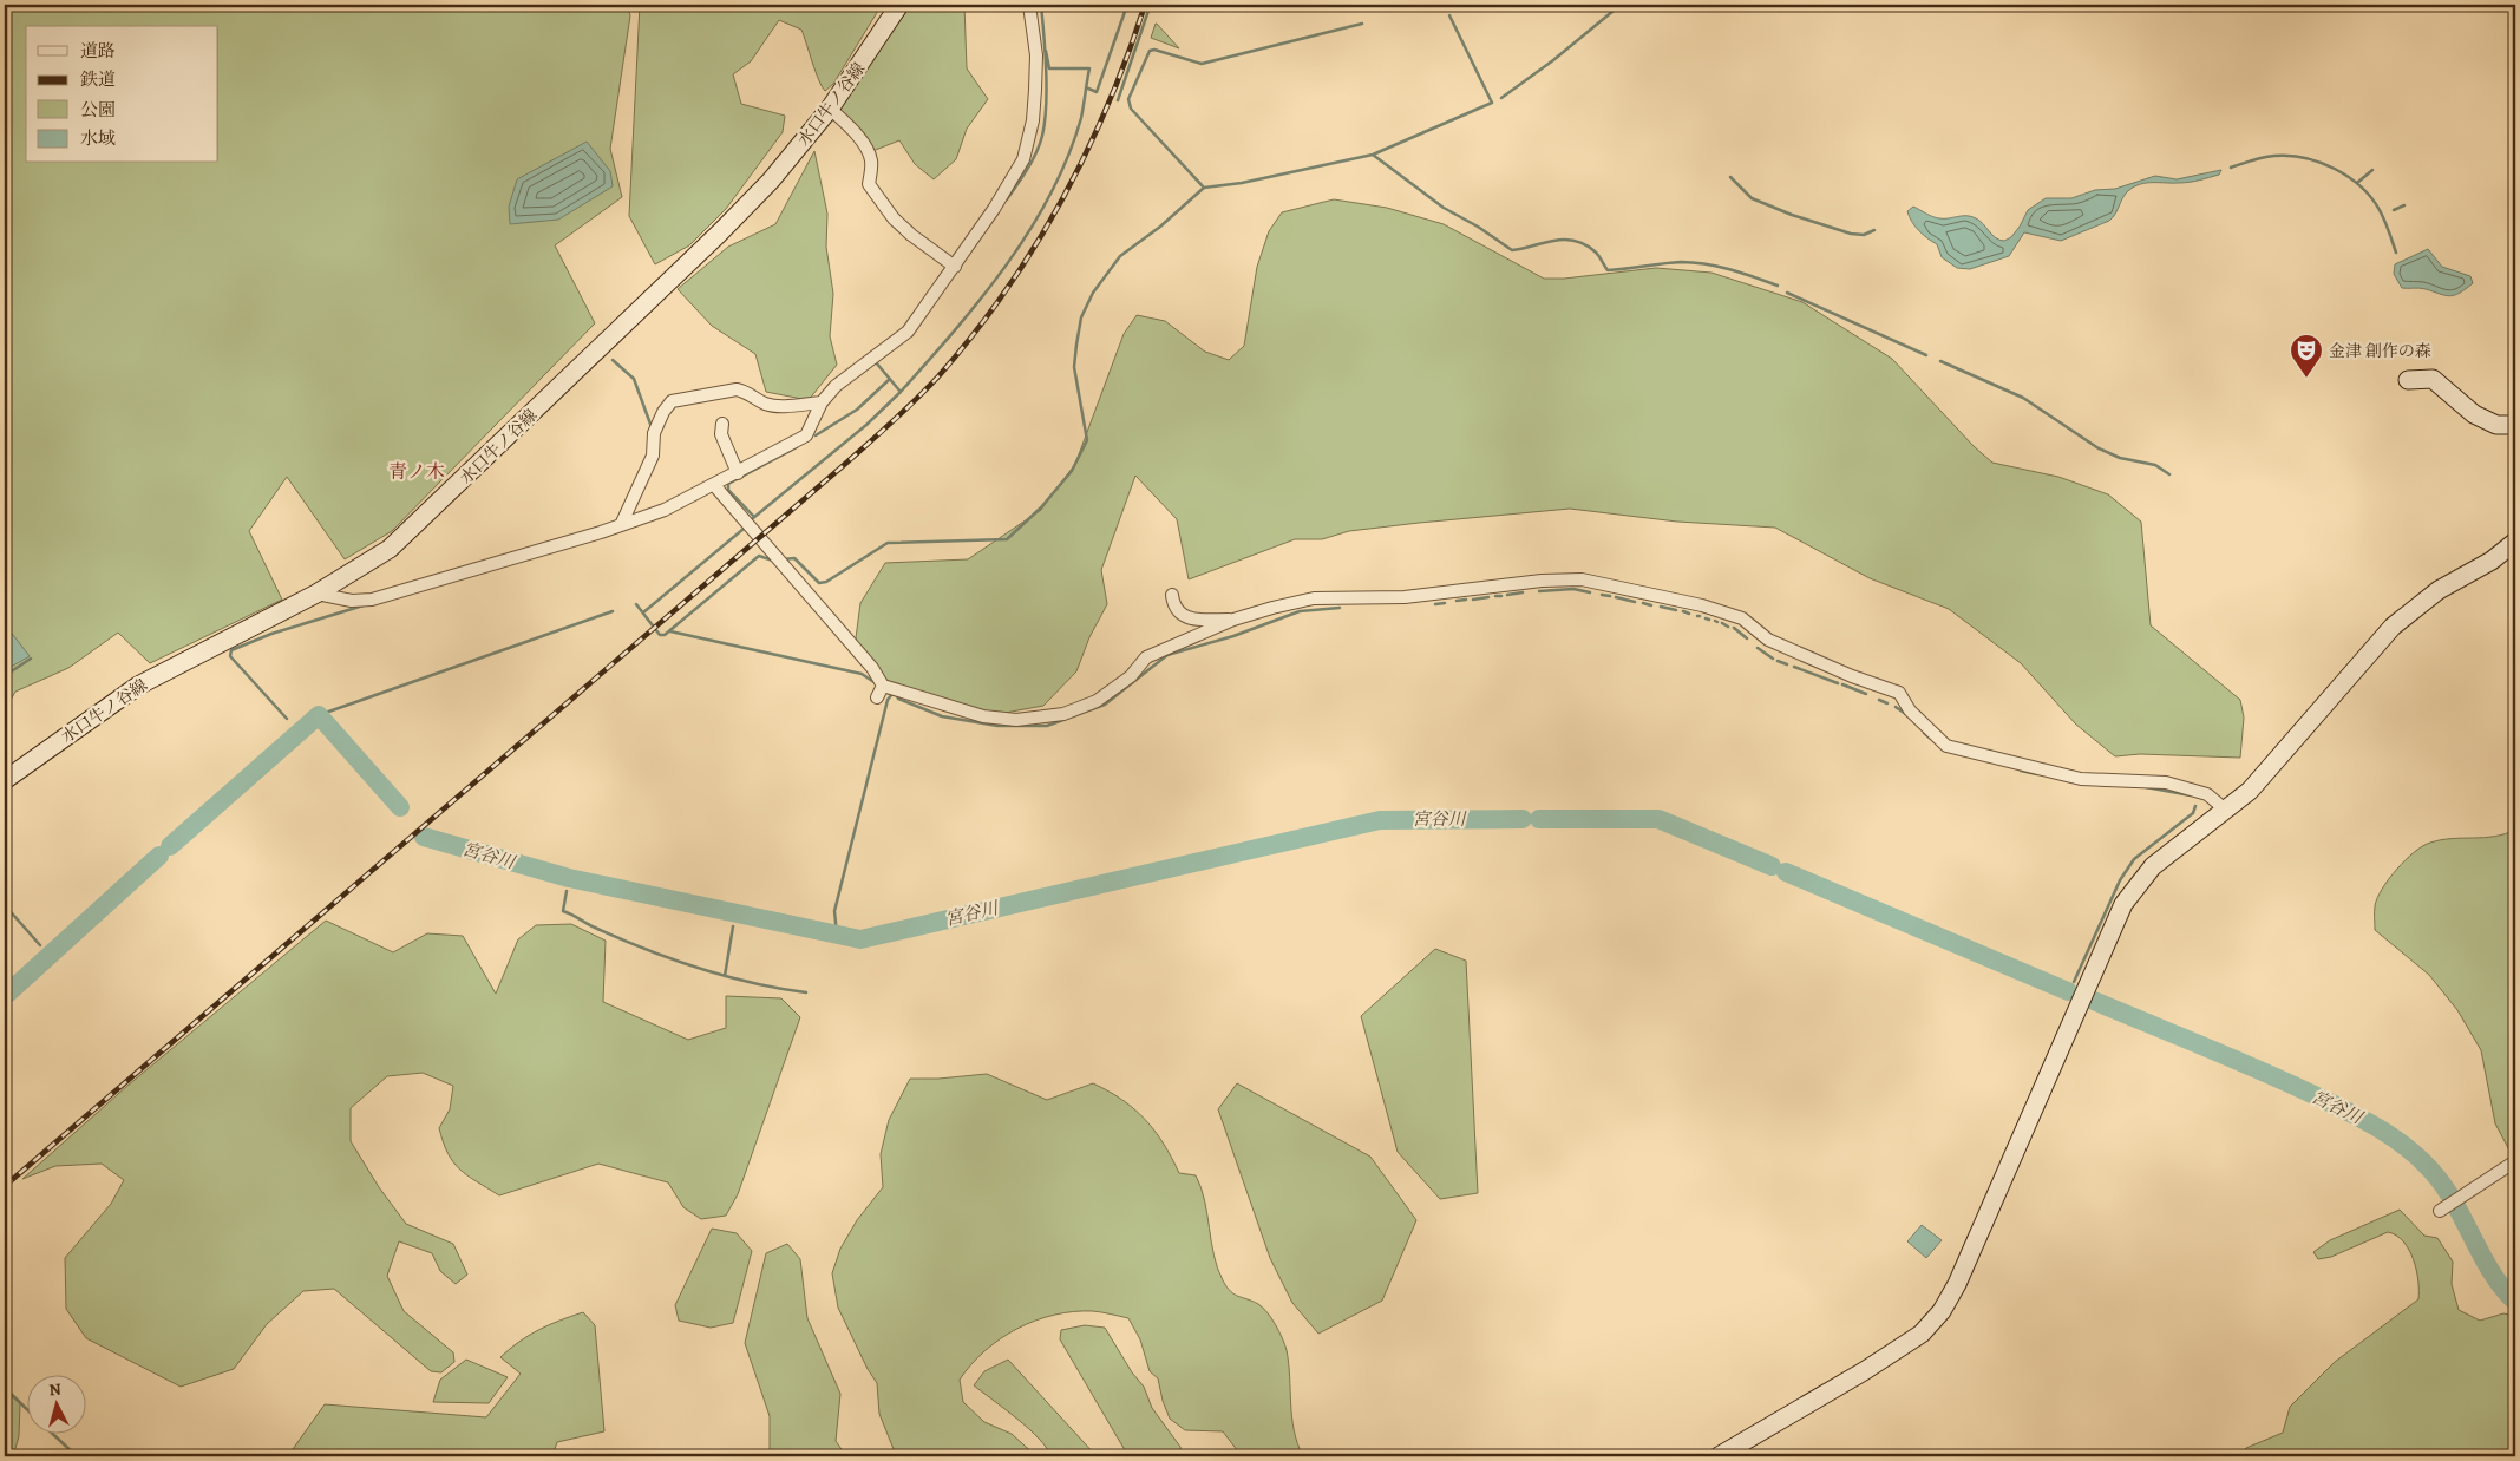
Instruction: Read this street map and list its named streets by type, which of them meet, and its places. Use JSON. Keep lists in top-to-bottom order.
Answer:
{
  "streets": {
    "street": ["水口牛ノ谷線"]
  },
  "districts": ["青ノ木"],
  "water": ["宮谷川"],
  "places": {
    "theatre": ["金津 創作の森"]
  },
  "legend": [
    "道路",
    "鉄道",
    "公園",
    "水域"
  ],
  "north": "top"
}
